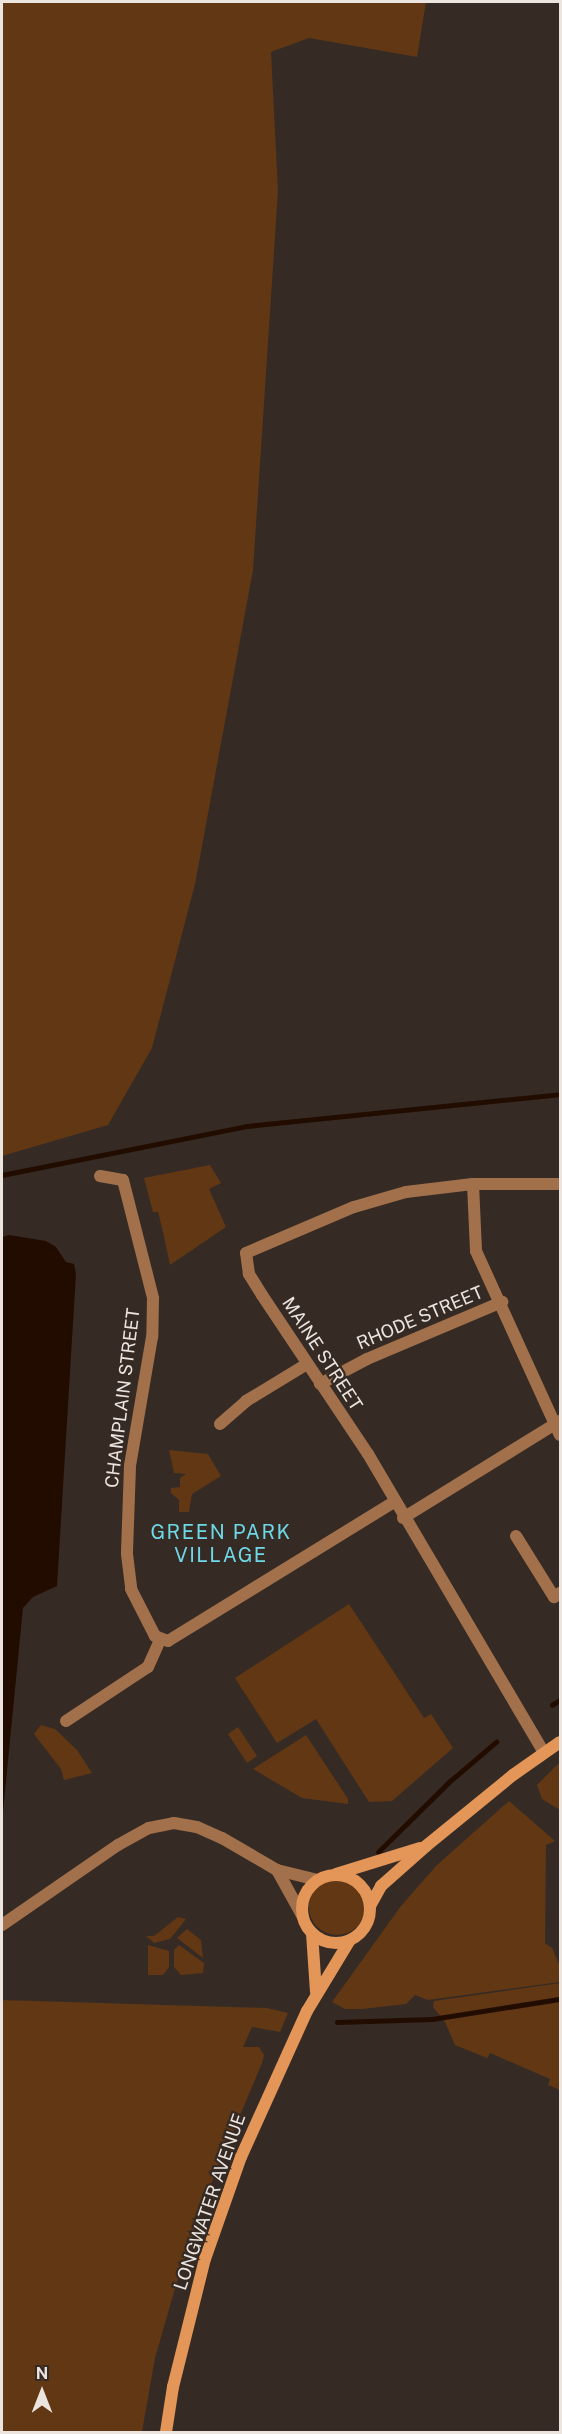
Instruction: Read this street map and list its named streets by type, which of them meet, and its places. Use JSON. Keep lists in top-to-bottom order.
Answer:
{
  "streets": {
    "street": [
      "RHODE STREET",
      "MAINE STREET",
      "CHAMPLAIN STREET",
      "LONGWATER AVENUE"
    ]
  },
  "crossings": [
    ["RHODE STREET", "MAINE STREET"]
  ],
  "districts": ["GREEN PARK VILLAGE"],
  "north": "top"
}
